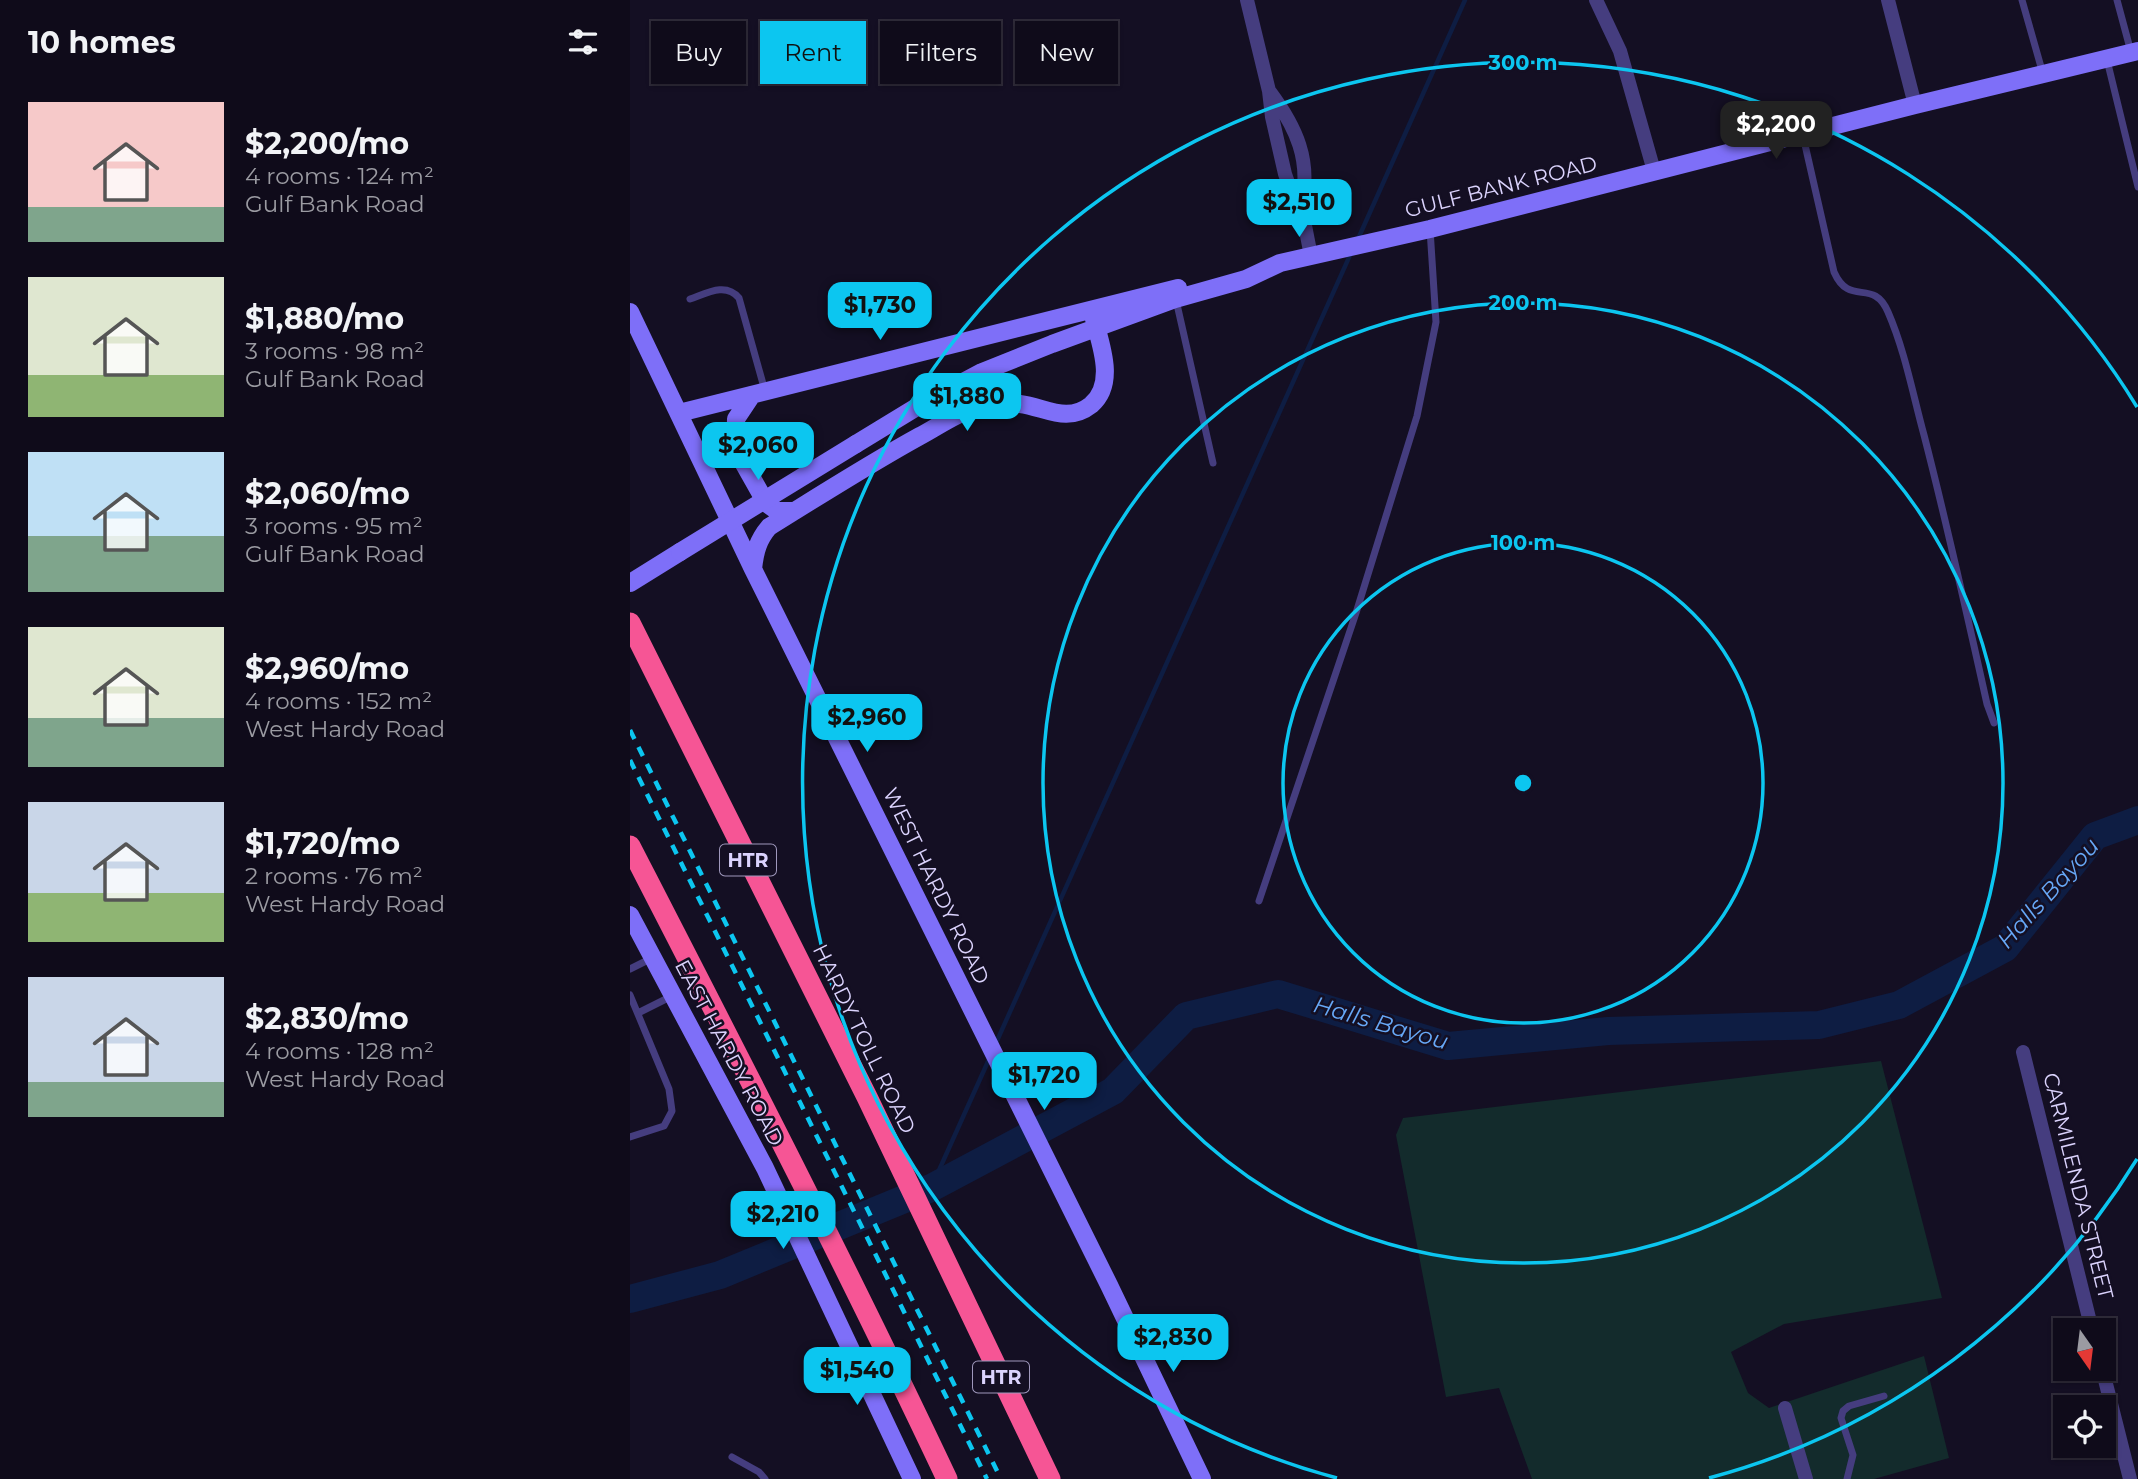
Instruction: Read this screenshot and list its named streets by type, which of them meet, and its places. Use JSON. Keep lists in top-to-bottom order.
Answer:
{
  "streets": {
    "highway": ["HTR", "HARDY TOLL ROAD"],
    "main road": ["GULF BANK ROAD", "WEST HARDY ROAD", "EAST HARDY ROAD"],
    "street": ["CARMILENDA STREET"]
  },
  "water": ["Halls Bayou"],
  "north": "bottom",
  "page": {
    "heading": "10 homes",
    "chip": [
      "Buy",
      "Rent",
      "Filters",
      "New"
    ],
    "list": [
      {
        "name": "$2,200/mo",
        "note": "4 rooms · 124 m² · Gulf Bank Road"
      },
      {
        "name": "$1,880/mo",
        "note": "3 rooms · 98 m² · Gulf Bank Road"
      },
      {
        "name": "$2,060/mo",
        "note": "3 rooms · 95 m² · Gulf Bank Road"
      },
      {
        "name": "$2,960/mo",
        "note": "4 rooms · 152 m² · West Hardy Road"
      },
      {
        "name": "$1,720/mo",
        "note": "2 rooms · 76 m² · West Hardy Road"
      },
      {
        "name": "$2,830/mo",
        "note": "4 rooms · 128 m² · West Hardy Road"
      }
    ],
    "price": [
      "$2,200",
      "$2,510",
      "$1,730",
      "$1,880",
      "$2,060",
      "$2,960",
      "$1,720",
      "$2,210",
      "$2,830",
      "$1,540"
    ]
  },
  "rings": ["300 m", "200 m", "100 m"]
}
